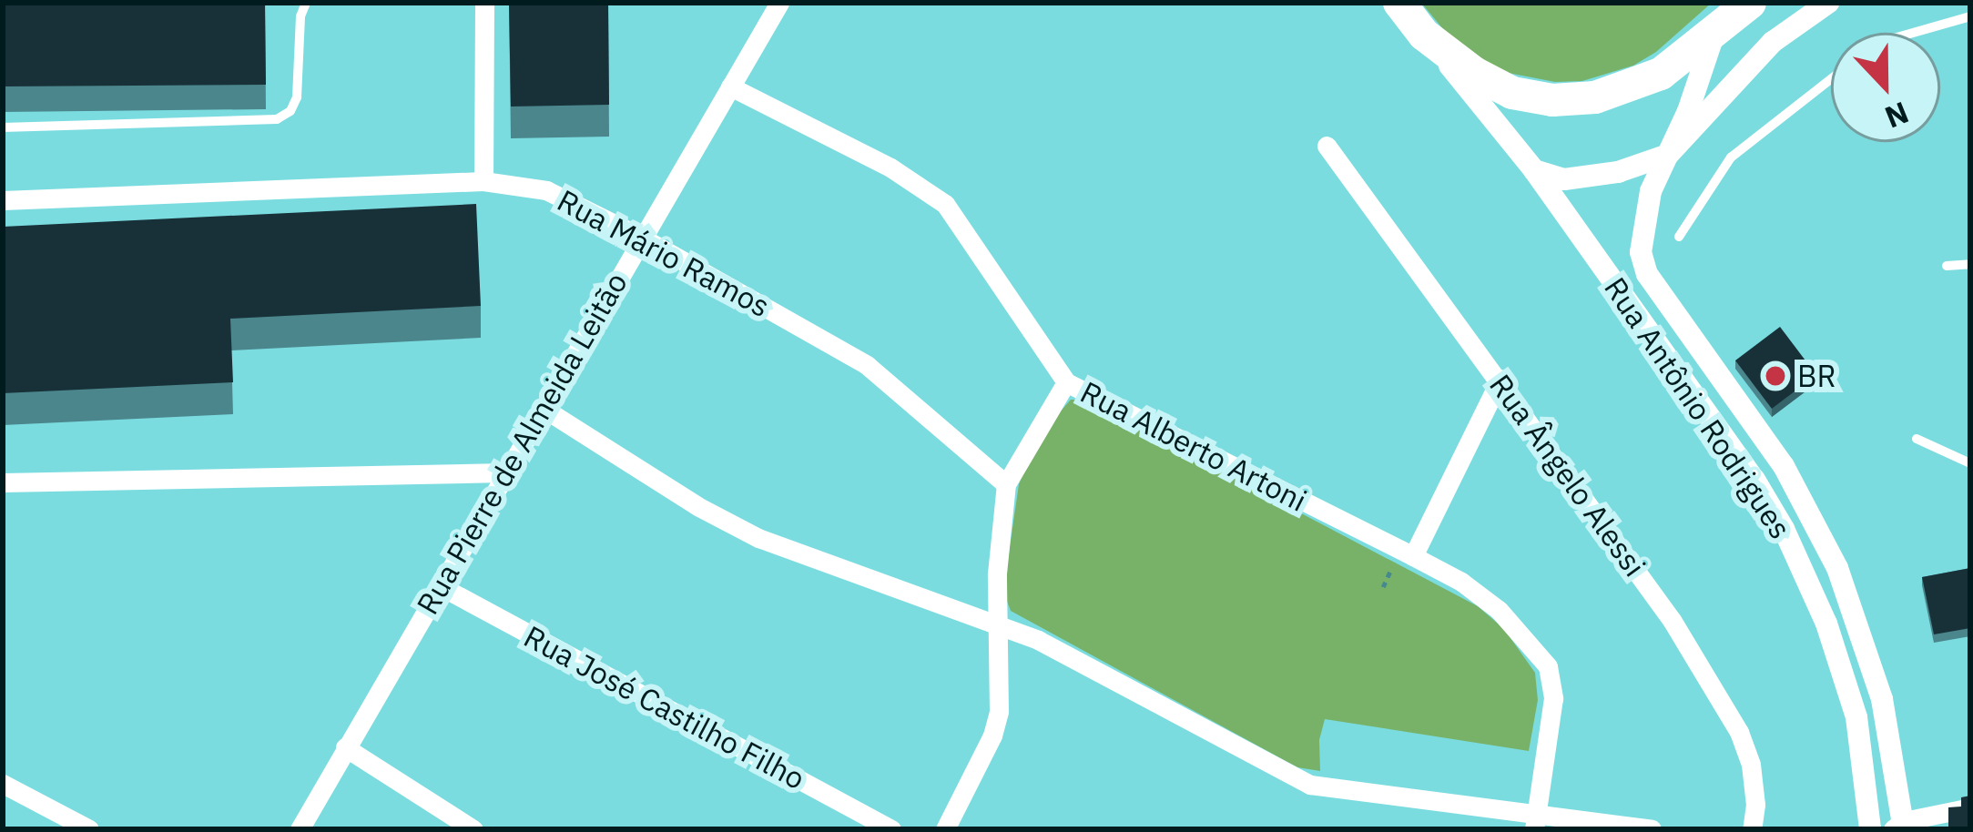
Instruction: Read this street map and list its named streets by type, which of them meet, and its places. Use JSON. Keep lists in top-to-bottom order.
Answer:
{
  "streets": {
    "street": [
      "Rua Mário Ramos",
      "Rua Antônio Rodrigues",
      "Rua Pierre de Almeida Leitão",
      "Rua Alberto Artoni",
      "Rua Ângelo Alessi",
      "Rua José Castilho Filho"
    ]
  },
  "crossings": [
    ["Rua Mário Ramos", "Rua Pierre de Almeida Leitão"],
    ["Rua Mário Ramos", "Rua Alberto Artoni"],
    ["Rua Pierre de Almeida Leitão", "Rua José Castilho Filho"]
  ],
  "places": ["BR"],
  "north": "bottom"
}
